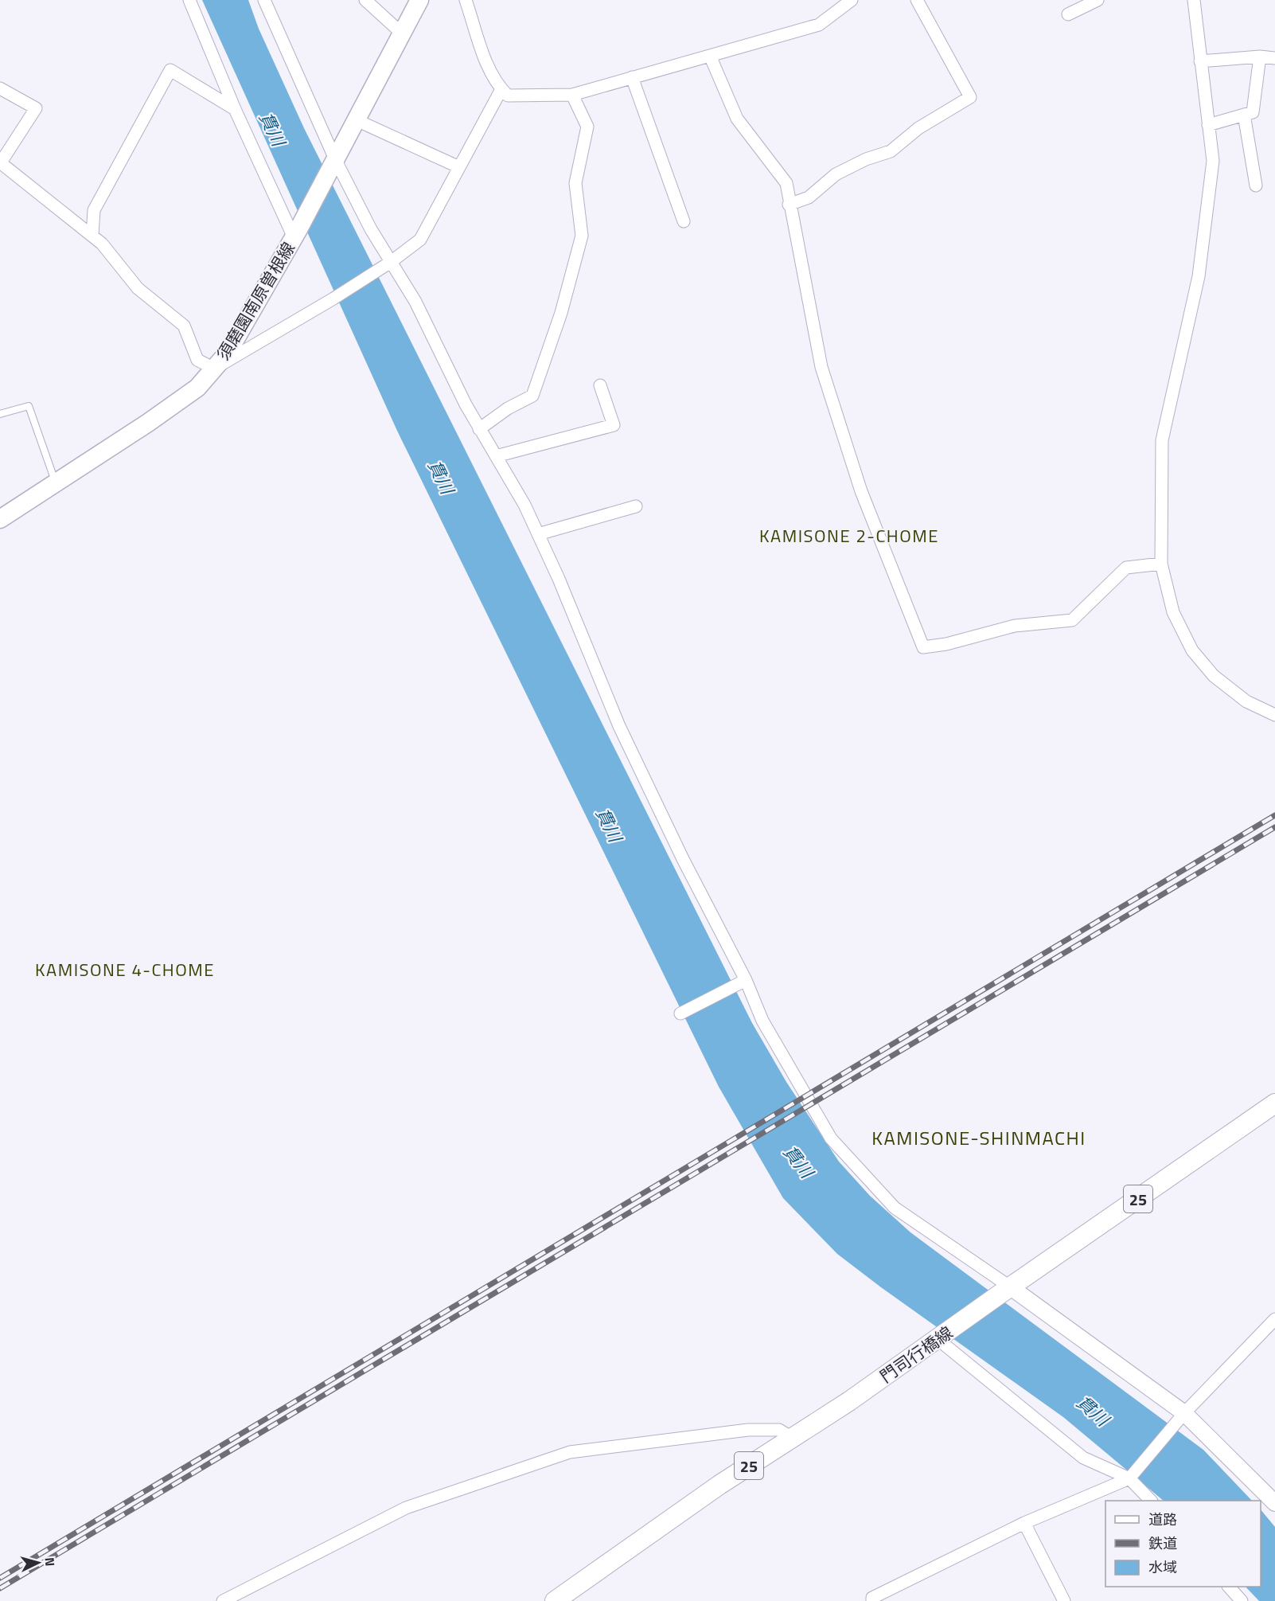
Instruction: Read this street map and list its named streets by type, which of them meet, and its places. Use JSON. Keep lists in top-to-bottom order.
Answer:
{
  "streets": {
    "main road": ["須磨園南原曽根線", "25", "門司行橋線"]
  },
  "districts": ["KAMISONE 2-CHOME", "KAMISONE 4-CHOME", "KAMISONE-SHINMACHI"],
  "water": ["貫川"],
  "legend": ["道路", "鉄道", "水域"],
  "north": "right"
}
